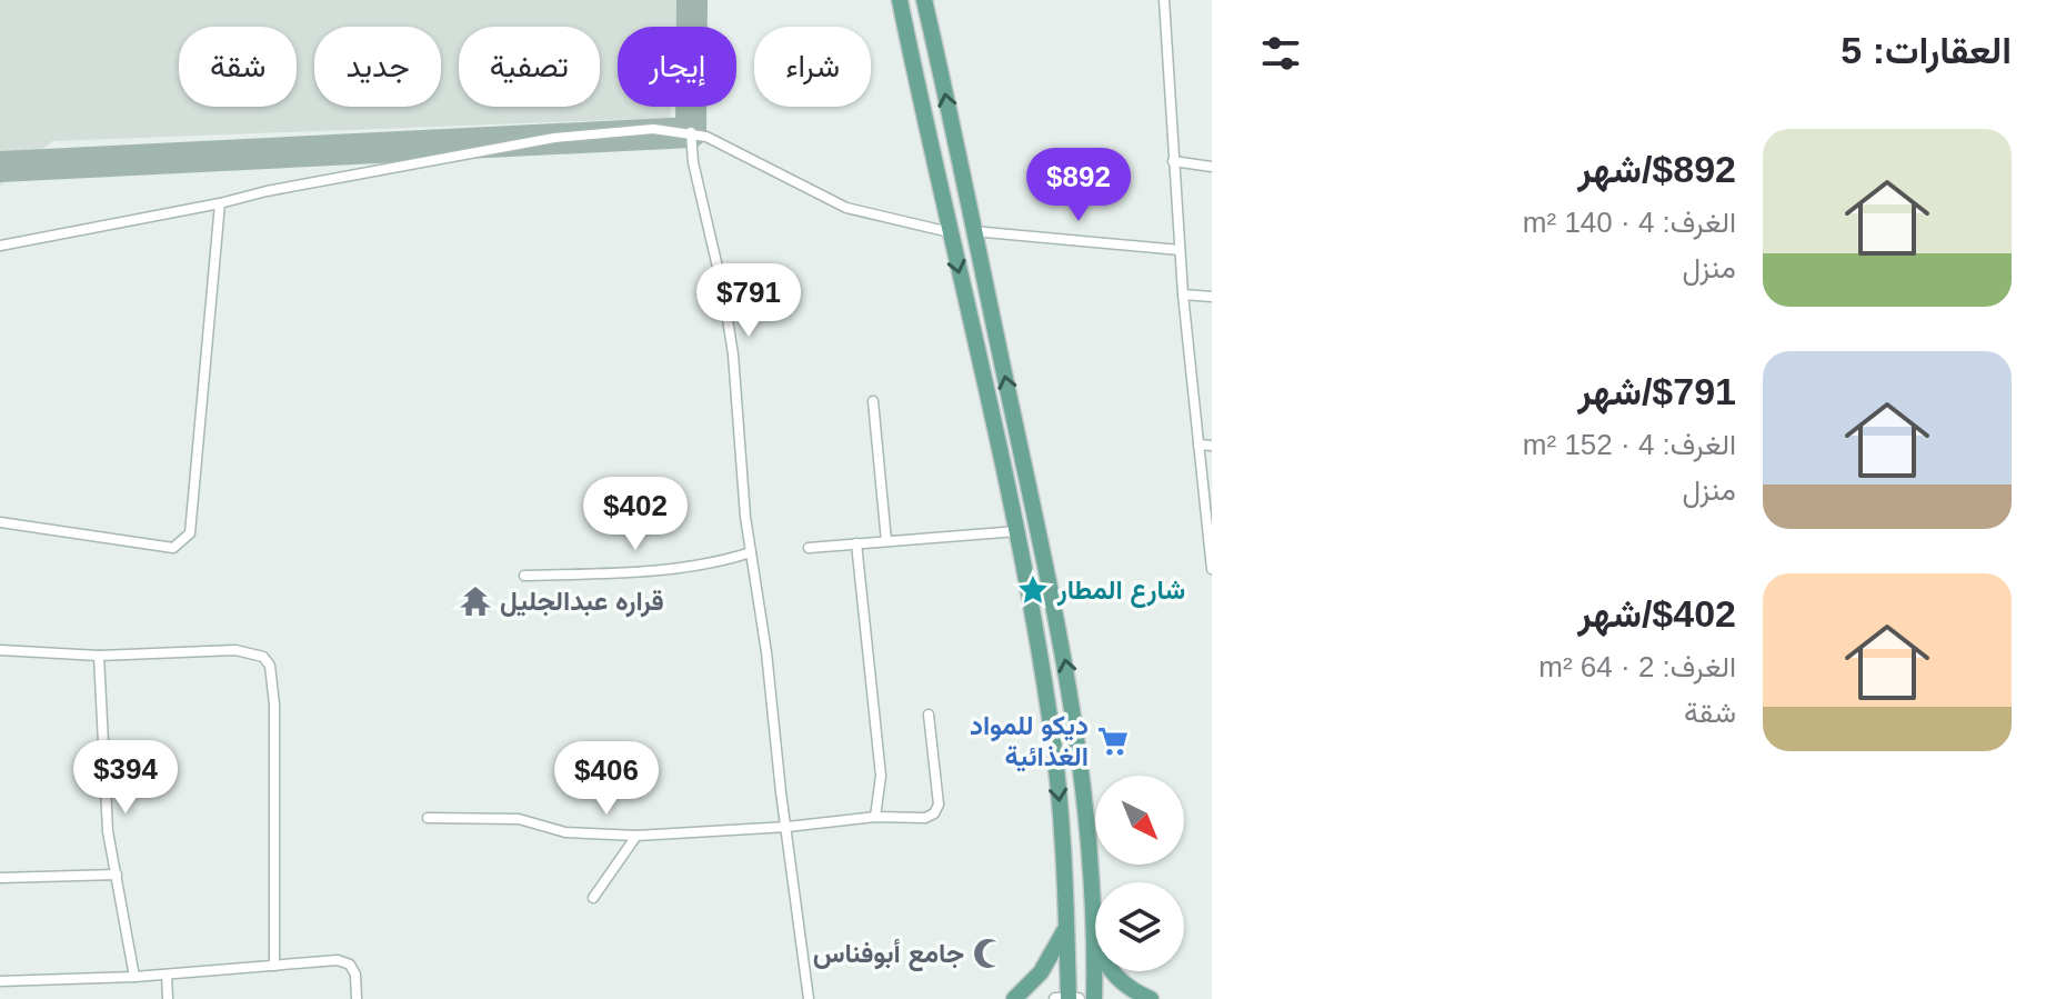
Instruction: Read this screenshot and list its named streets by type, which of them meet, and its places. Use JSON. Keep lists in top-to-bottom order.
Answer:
{
  "places": {
    "place": ["شارع المطار"],
    "temple": ["قراره عبدالجليل"],
    "supermarket": ["ديكو للمواد الغذائية"],
    "mosque": ["جامع أبوفناس"]
  },
  "north": "bottom right",
  "page": {
    "heading": "العقارات: 5",
    "chip": [
      "شراء",
      "إيجار",
      "تصفية",
      "جديد",
      "شقة"
    ],
    "list": [
      {
        "name": "$892/شهر",
        "note": "الغرف: 4 · 140 m² · منزل"
      },
      {
        "name": "$791/شهر",
        "note": "الغرف: 4 · 152 m² · منزل"
      },
      {
        "name": "$402/شهر",
        "note": "الغرف: 2 · 64 m² · شقة"
      }
    ],
    "price": [
      "$892",
      "$791",
      "$402",
      "$394",
      "$406"
    ]
  }
}
